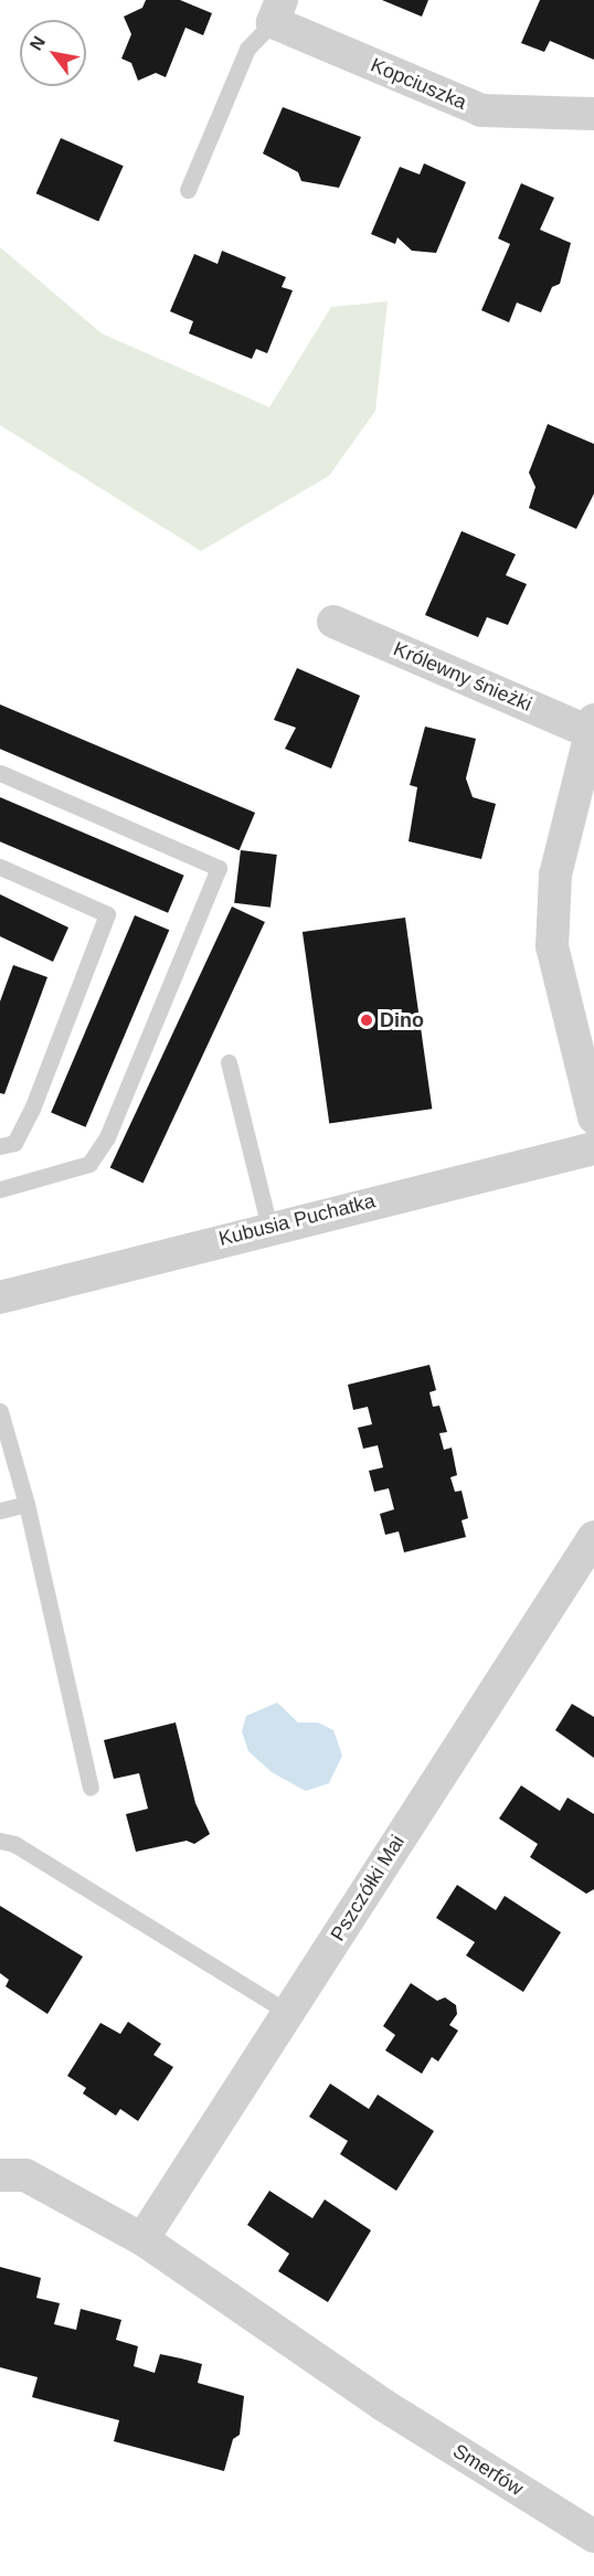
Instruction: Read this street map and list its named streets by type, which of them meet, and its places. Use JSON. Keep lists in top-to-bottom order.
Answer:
{
  "streets": {
    "street": [
      "Kopciuszka",
      "Królewny śnieżki",
      "Kubusia Puchatka",
      "Pszczółki Mai",
      "Smerfów"
    ]
  },
  "crossings": [
    ["Pszczółki Mai", "Smerfów"]
  ],
  "places": ["Dino"],
  "north": "top left"
}
